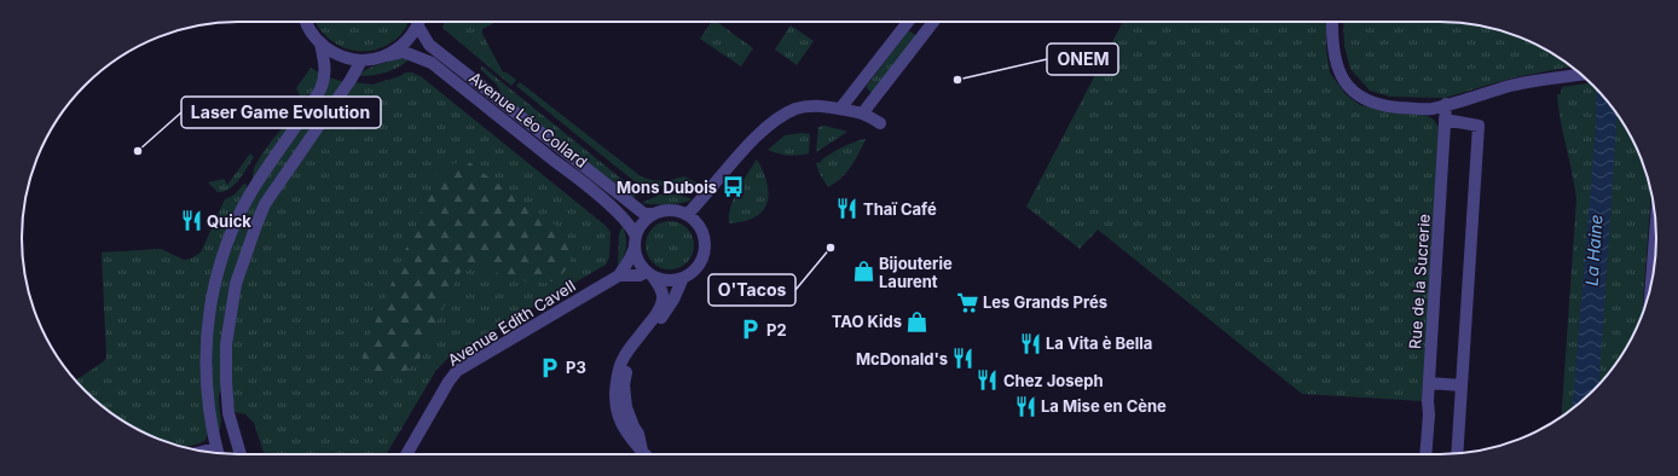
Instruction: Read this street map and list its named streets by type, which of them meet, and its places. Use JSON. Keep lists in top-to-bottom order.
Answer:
{
  "streets": {
    "street": ["Avenue Léo Collard", "Rue de la Sucrerie", "Avenue Edith Cavell"]
  },
  "crossings": [
    ["Avenue Léo Collard", "Avenue Edith Cavell"]
  ],
  "water": ["La Haine"],
  "places": {
    "other": ["ONEM", "Laser Game Evolution", "O'Tacos"],
    "bus stop": ["Mons Dubois"],
    "restaurant": [
      "Thaï Café",
      "Quick",
      "La Vita è Bella",
      "McDonald's",
      "Chez Joseph",
      "La Mise en Cène"
    ],
    "shop": ["Bijouterie Laurent", "TAO Kids"],
    "supermarket": ["Les Grands Prés"],
    "parking": ["P2", "P3"]
  }
}
